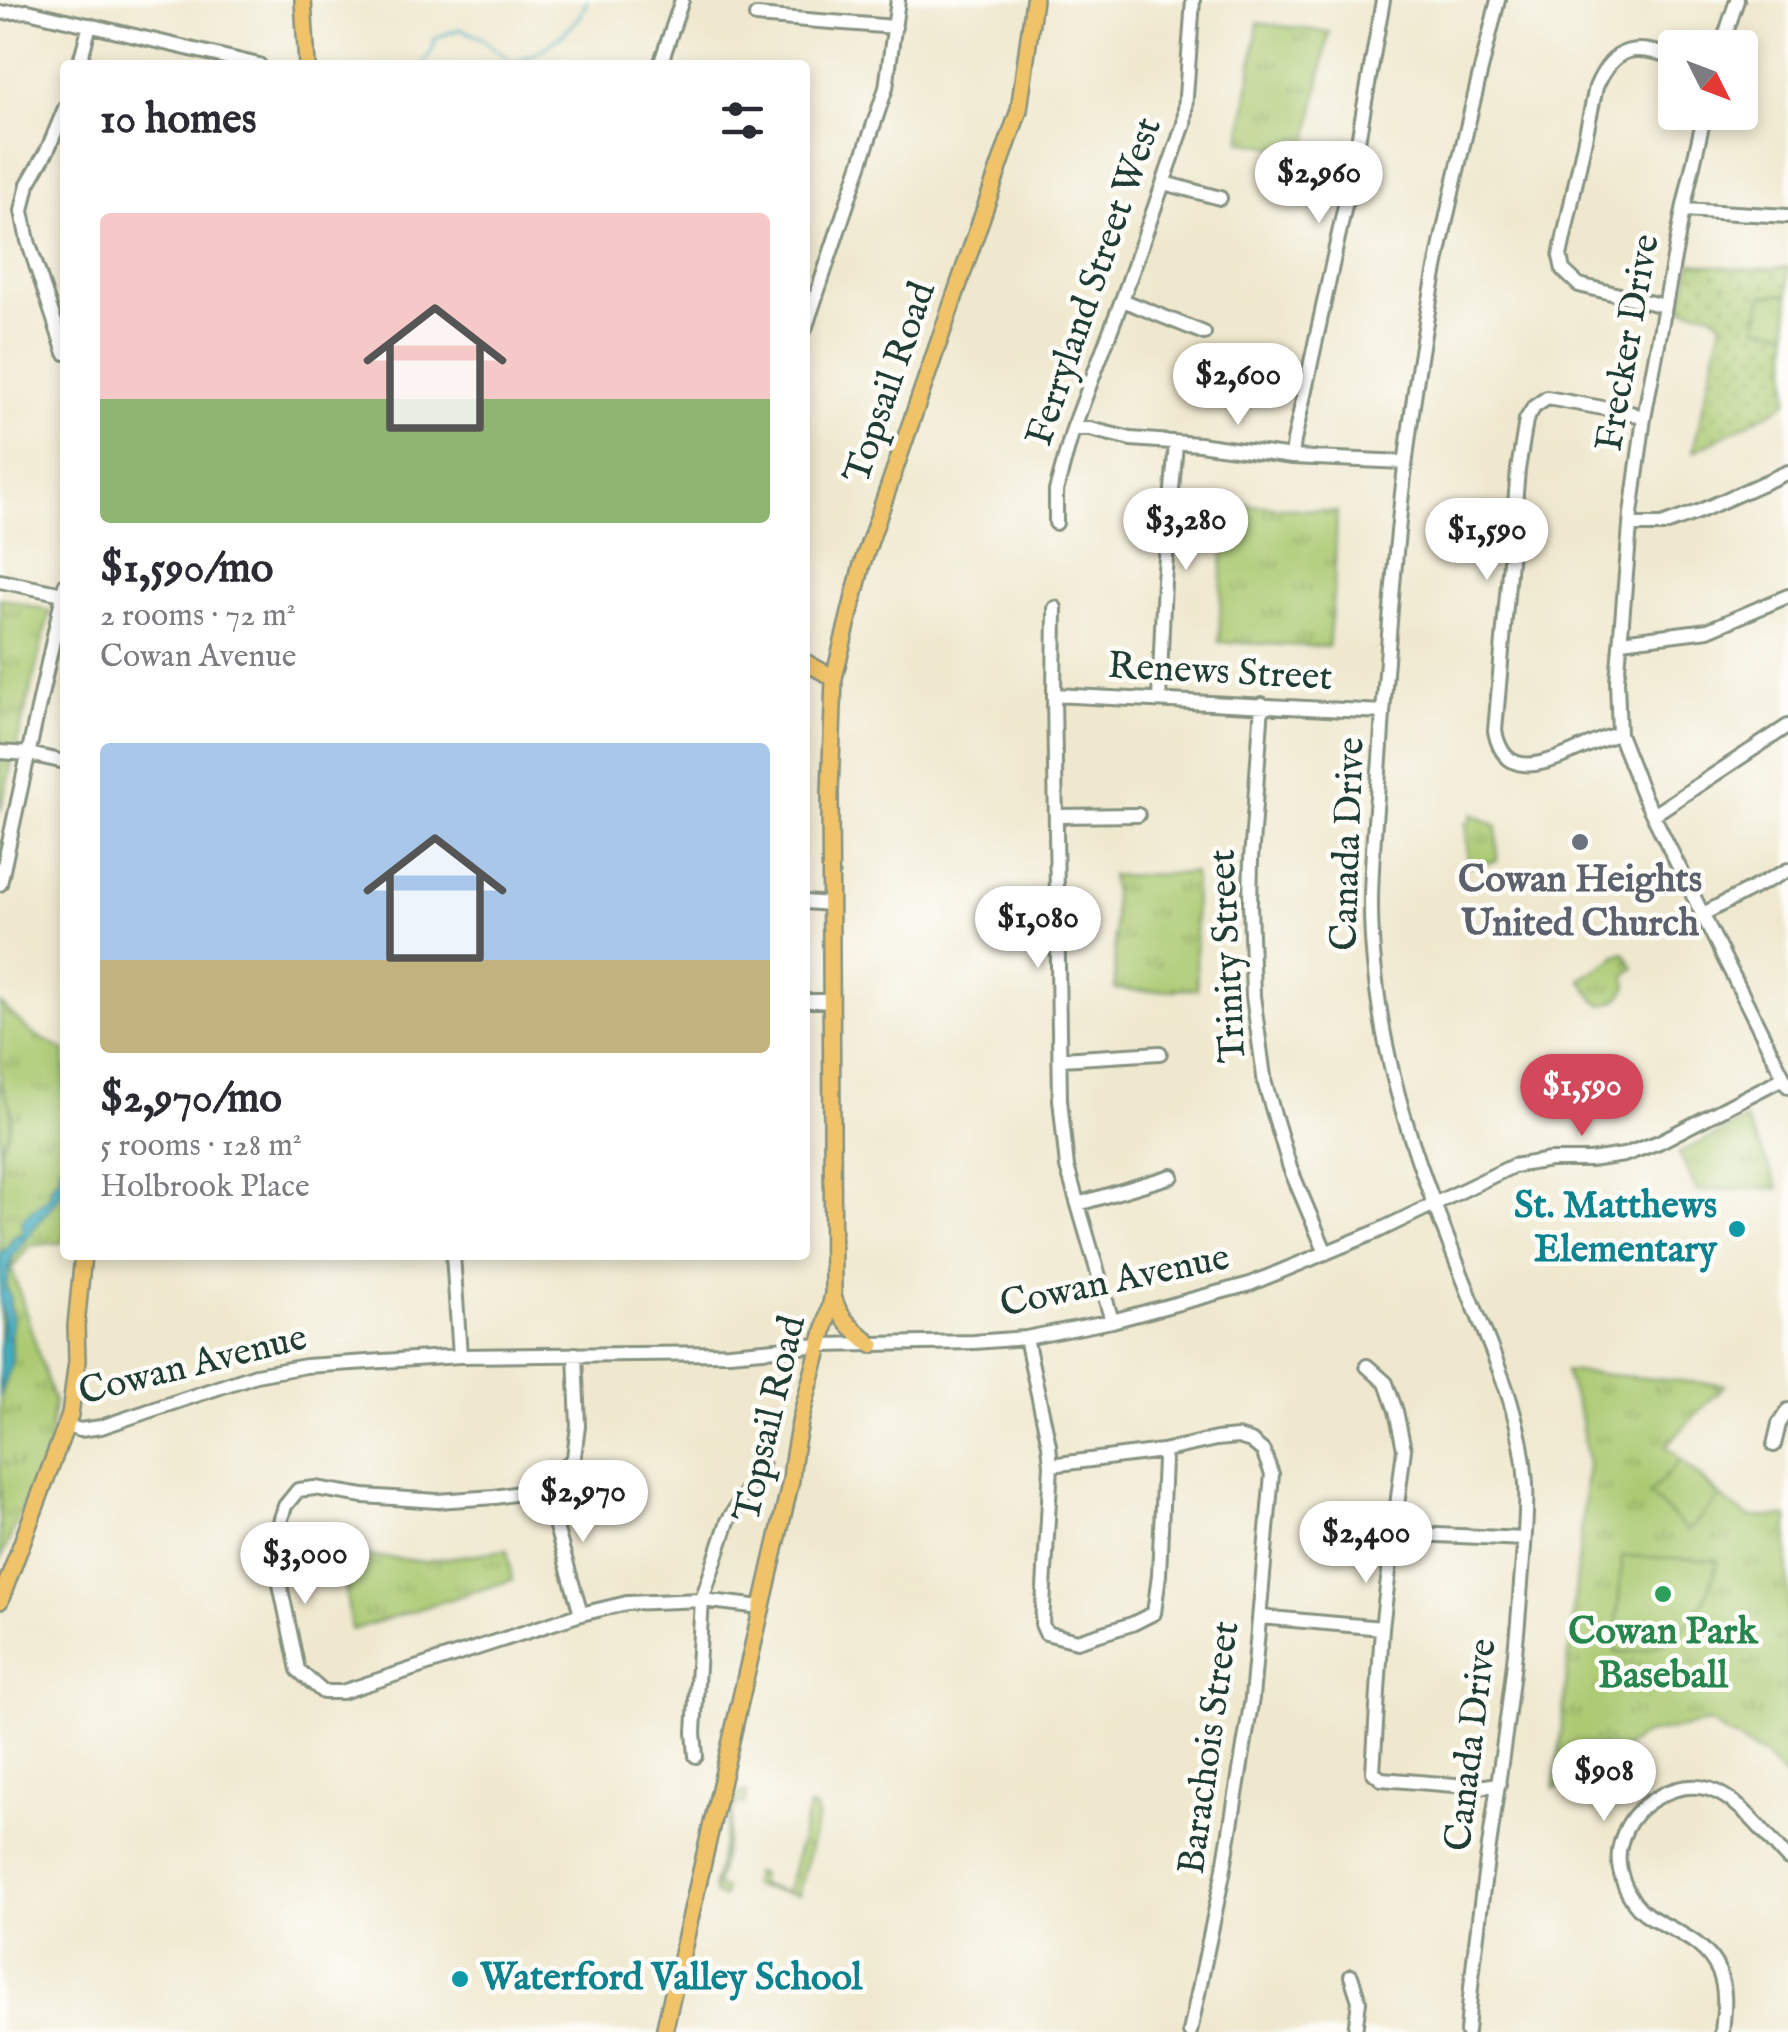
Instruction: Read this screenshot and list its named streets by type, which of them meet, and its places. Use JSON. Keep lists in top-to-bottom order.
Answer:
{
  "streets": {
    "main road": ["Topsail Road"],
    "street": [
      "Ferryland Street West",
      "Frecker Drive",
      "Renews Street",
      "Canada Drive",
      "Trinity Street",
      "Cowan Avenue",
      "Barachois Street"
    ]
  },
  "crossings": [
    ["Frecker Drive", "Cowan Avenue"],
    ["Topsail Road", "Cowan Avenue"],
    ["Renews Street", "Canada Drive"],
    ["Renews Street", "Trinity Street"],
    ["Canada Drive", "Cowan Avenue"],
    ["Trinity Street", "Cowan Avenue"]
  ],
  "places": [
    "Cowan Heights United Church",
    "St. Matthews Elementary",
    "Cowan Park Baseball",
    "Waterford Valley School"
  ],
  "north": "bottom right",
  "page": {
    "heading": "10 homes",
    "price": [
      "$2,960",
      "$2,600",
      "$3,280",
      "$1,590",
      "$1,080",
      "$1,590",
      "$2,970",
      "$2,400",
      "$3,000",
      "$908"
    ],
    "list": [
      {
        "name": "$1,590/mo",
        "note": "2 rooms · 72 m² · Cowan Avenue"
      },
      {
        "name": "$2,970/mo",
        "note": "5 rooms · 128 m² · Holbrook Place"
      }
    ]
  }
}
